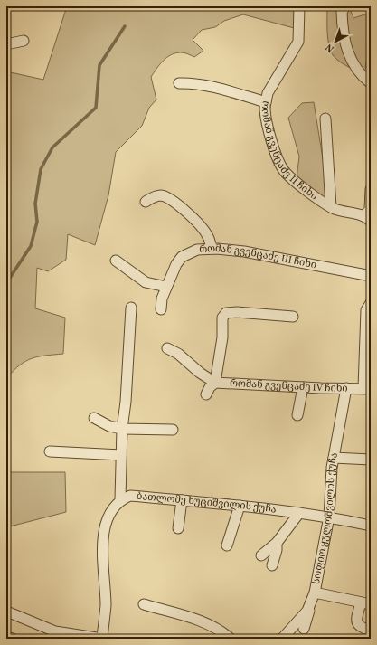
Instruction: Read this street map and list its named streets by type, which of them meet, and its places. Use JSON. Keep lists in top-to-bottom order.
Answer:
{
  "streets": {
    "street": [
      "რომან გვენცაძე II ჩიხი",
      "რომან გვენცაძე III ჩიხი",
      "რომან გვენცაძე IV ჩიხი",
      "ბათლომე ხუციშვილის ქუჩა",
      "სოფიო ყულოშვილის ქუჩა"
    ]
  },
  "crossings": [
    ["რომან გვენცაძე IV ჩიხი", "სოფიო ყულოშვილის ქუჩა"],
    ["ბათლომე ხუციშვილის ქუჩა", "სოფიო ყულოშვილის ქუჩა"]
  ],
  "north": "bottom left"
}
